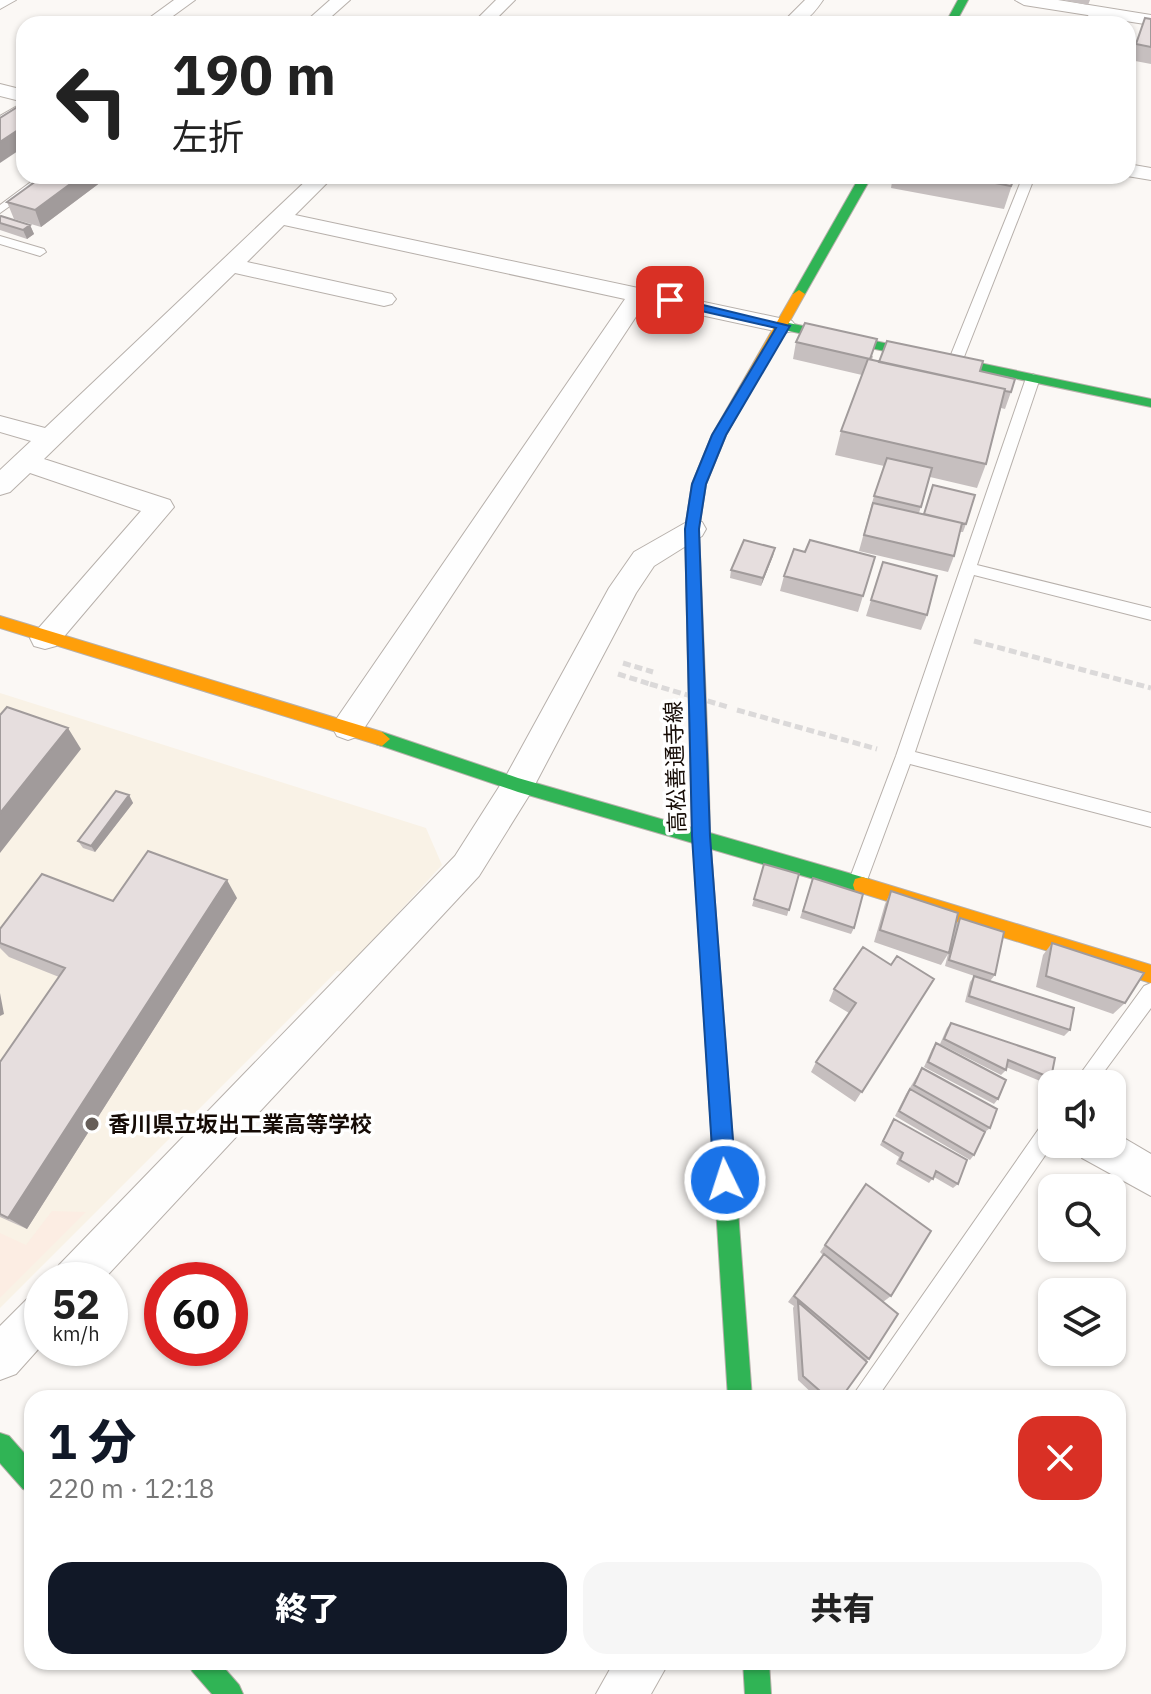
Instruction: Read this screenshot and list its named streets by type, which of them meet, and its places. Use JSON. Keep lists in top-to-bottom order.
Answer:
{
  "streets": {
    "main road": ["高松善通寺線"]
  },
  "places": ["香川県立坂出工業高等学校"],
  "page": {
    "turn": ["190 m", "左折"],
    "speed": "52 km/h",
    "limit": "60",
    "heading": ["1 分", "220 m · 12:18"],
    "buttons": ["終了", "共有"]
  }
}
